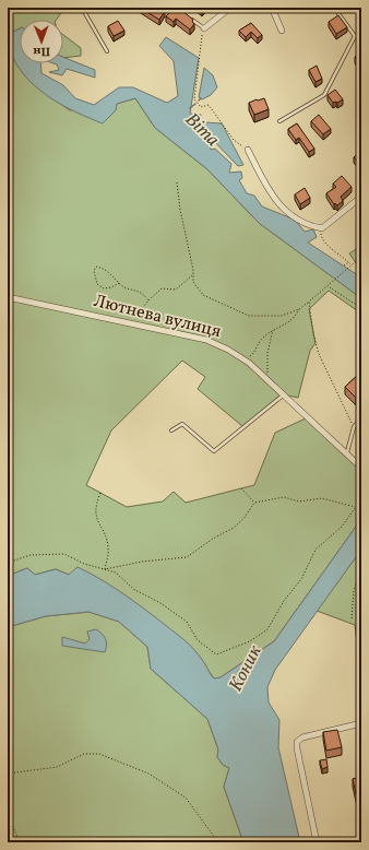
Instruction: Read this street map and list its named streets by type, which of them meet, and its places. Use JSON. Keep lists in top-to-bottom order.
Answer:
{
  "streets": {
    "street": ["Лютнева вулиця"]
  },
  "water": ["Віта", "Коник"],
  "north": "bottom"
}
